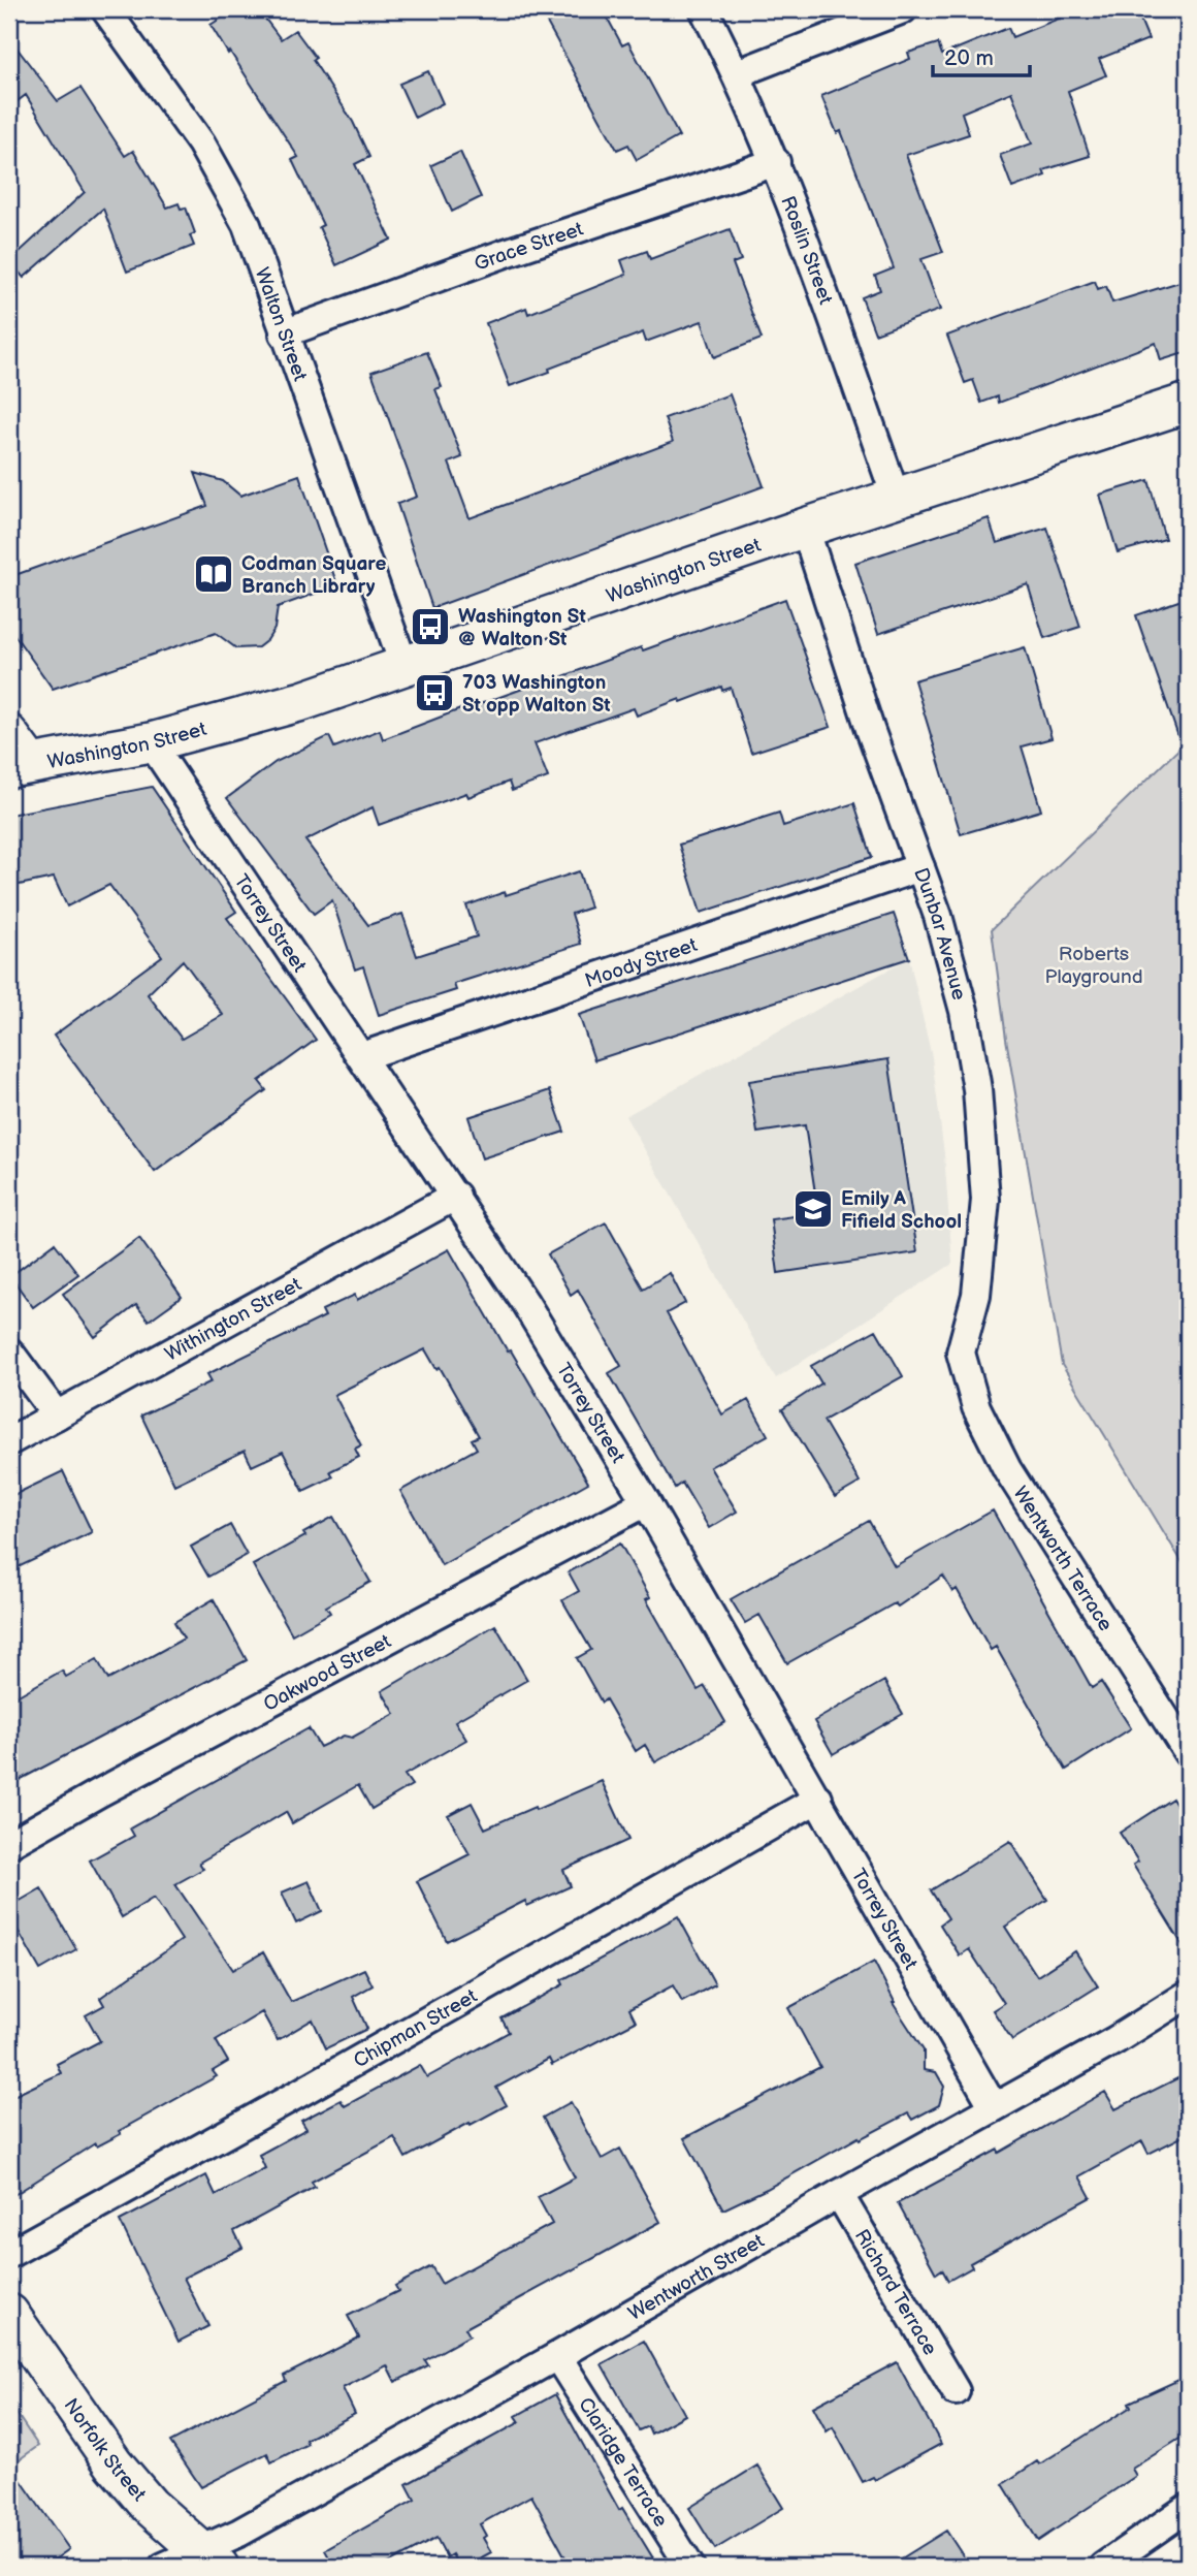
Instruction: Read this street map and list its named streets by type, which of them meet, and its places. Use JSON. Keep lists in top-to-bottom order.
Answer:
{
  "streets": {
    "main road": ["Washington Street", "Norfolk Street"],
    "street": [
      "Grace Street",
      "Roslin Street",
      "Walton Street",
      "Torrey Street",
      "Dunbar Avenue",
      "Moody Street",
      "Withington Street",
      "Wentworth Terrace",
      "Oakwood Street",
      "Chipman Street",
      "Wentworth Street",
      "Richard Terrace",
      "Claridge Terrace"
    ]
  },
  "crossings": [
    ["Grace Street", "Roslin Street"],
    ["Grace Street", "Walton Street"],
    ["Roslin Street", "Washington Street"],
    ["Walton Street", "Washington Street"],
    ["Washington Street", "Torrey Street"],
    ["Washington Street", "Dunbar Avenue"],
    ["Torrey Street", "Moody Street"],
    ["Torrey Street", "Withington Street"],
    ["Torrey Street", "Oakwood Street"],
    ["Torrey Street", "Chipman Street"],
    ["Torrey Street", "Wentworth Street"],
    ["Dunbar Avenue", "Moody Street"],
    ["Dunbar Avenue", "Wentworth Terrace"],
    ["Wentworth Street", "Richard Terrace"],
    ["Wentworth Street", "Norfolk Street"],
    ["Wentworth Street", "Claridge Terrace"]
  ],
  "parks": ["Roberts Playground"],
  "places": {
    "library": ["Codman Square Branch Library"],
    "bus stop": ["Washington St @ Walton St", "703 Washington St opp Walton St"],
    "school or university": ["Emily A Fifield School"]
  },
  "scale_bar": "20 m"
}
